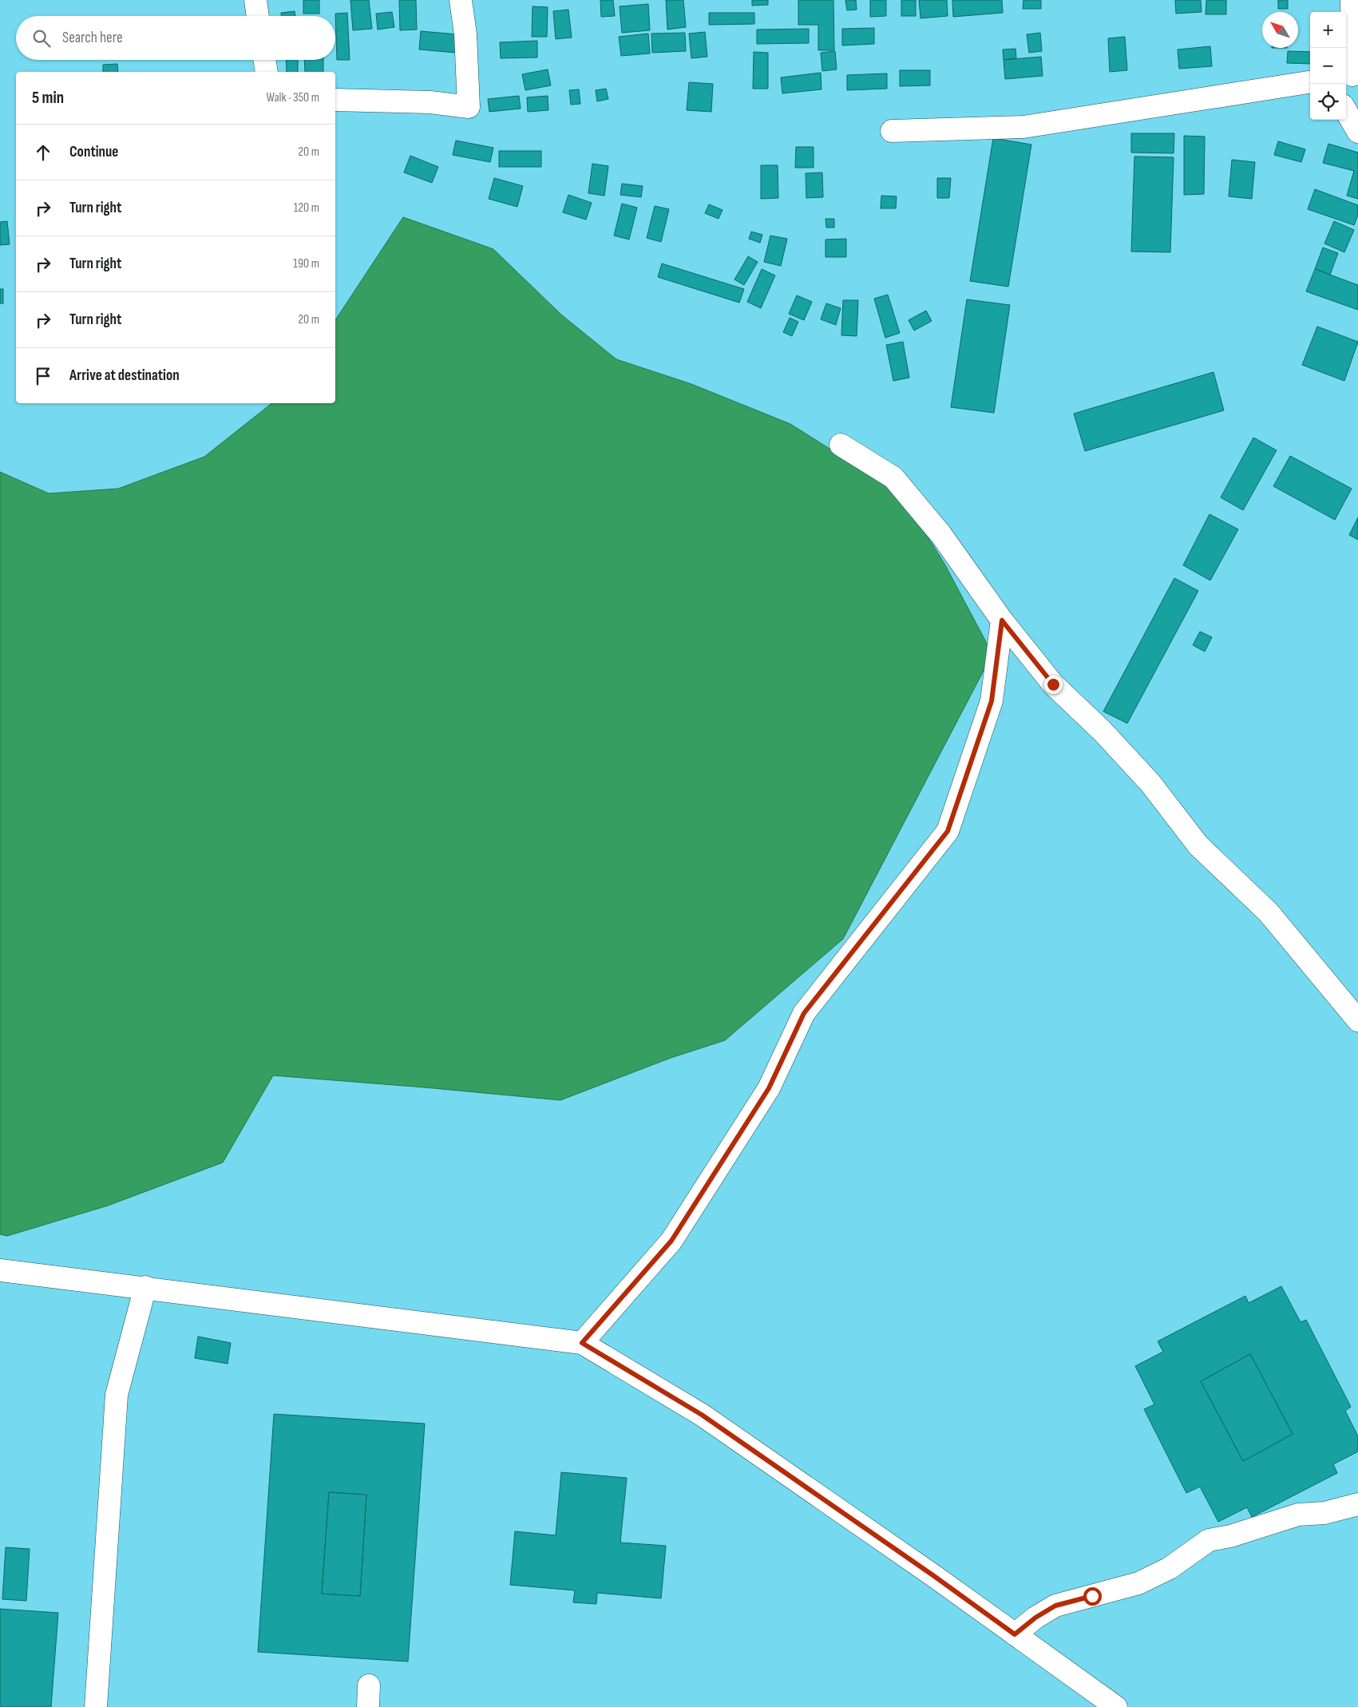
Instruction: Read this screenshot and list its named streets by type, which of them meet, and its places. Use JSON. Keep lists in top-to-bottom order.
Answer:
{
  "north": "top left",
  "page": {
    "map_buttons": ["+", "−"],
    "search": "Search here",
    "heading": ["5 min", "Walk · 350 m"],
    "list": [
      ["Continue", "20 m"],
      ["Turn right", "120 m"],
      ["Turn right", "190 m"],
      ["Turn right", "20 m"],
      "Arrive at destination"
    ]
  }
}
